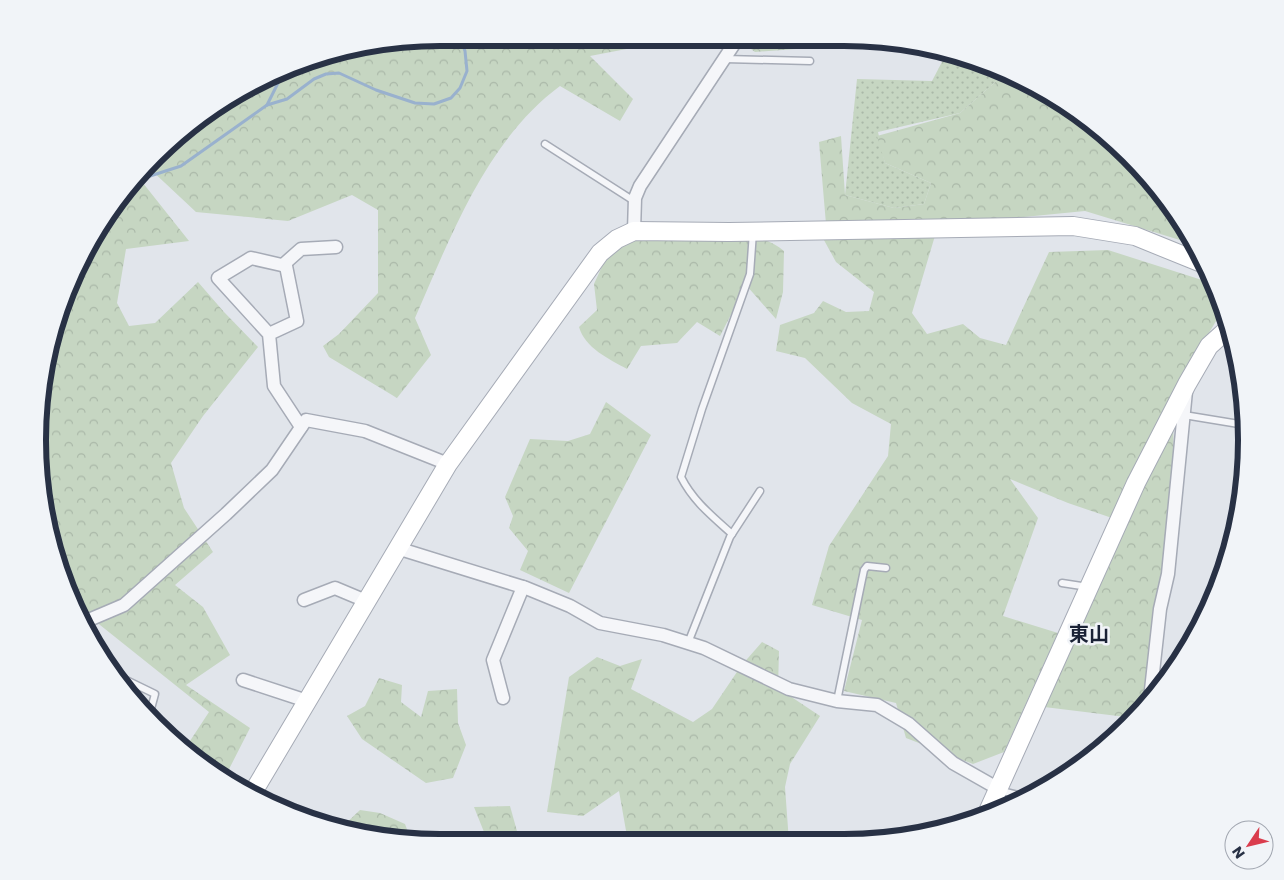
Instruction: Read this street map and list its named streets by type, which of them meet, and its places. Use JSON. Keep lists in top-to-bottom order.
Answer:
{
  "districts": ["東山"],
  "north": "bottom left"
}
